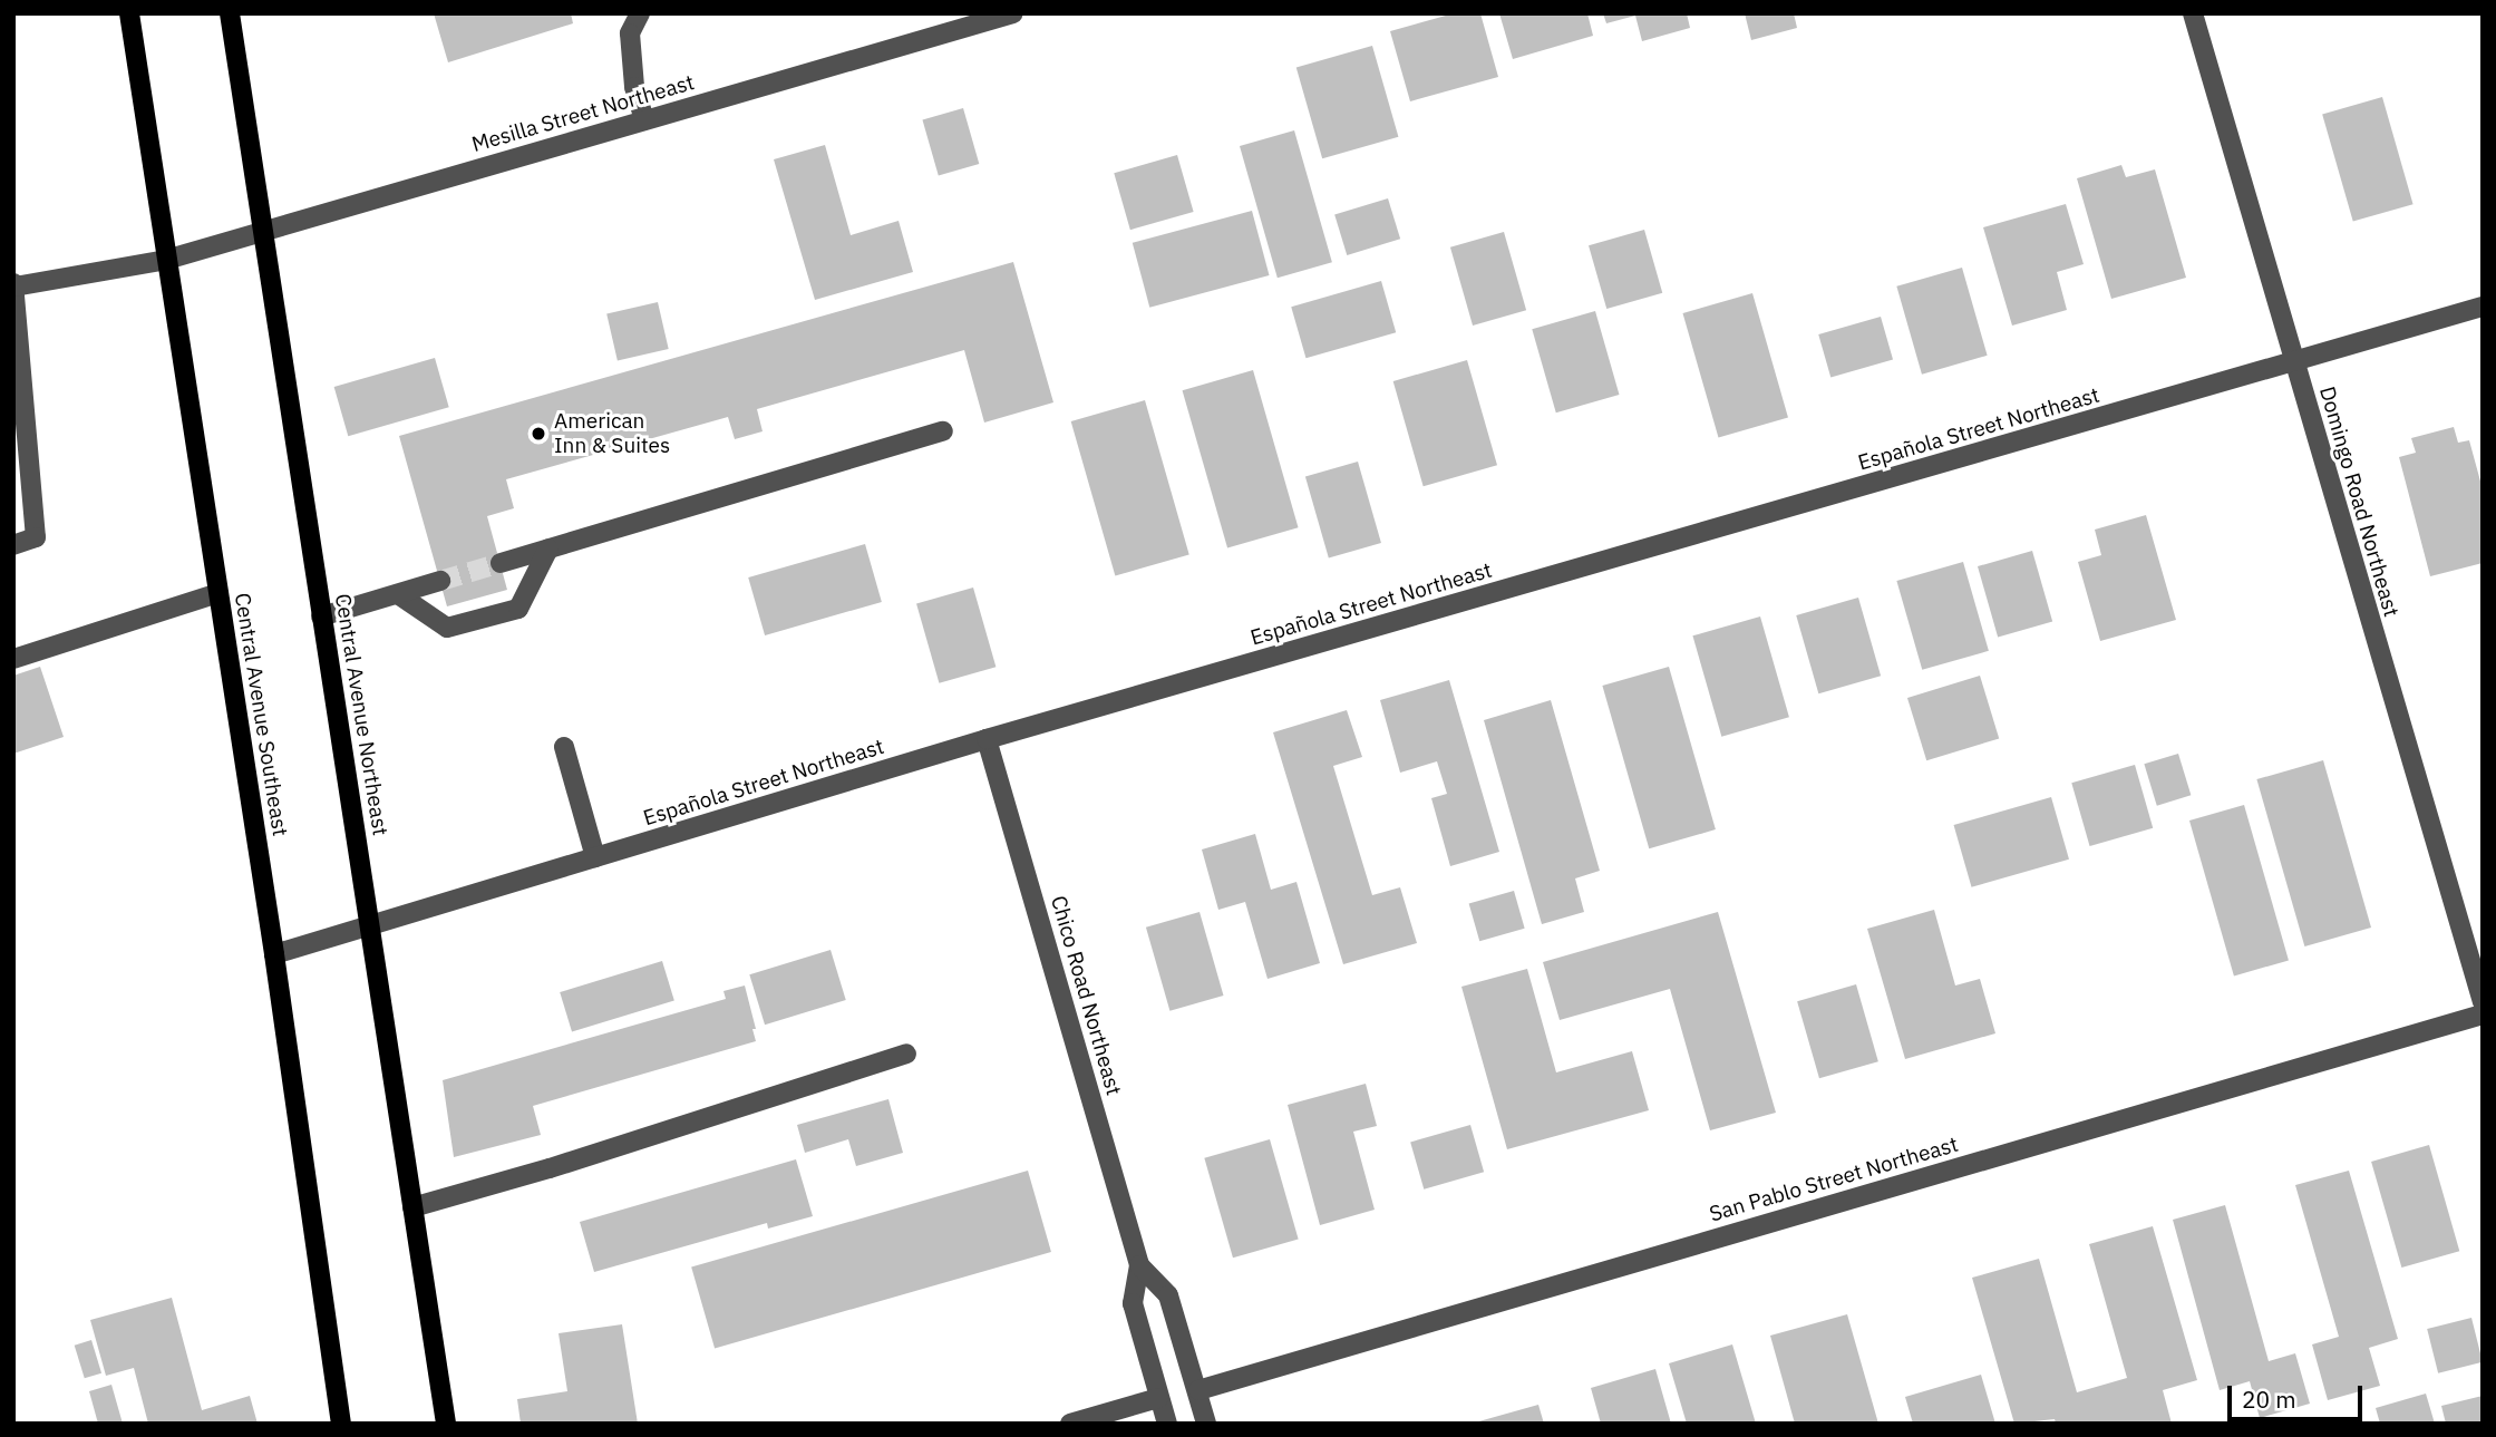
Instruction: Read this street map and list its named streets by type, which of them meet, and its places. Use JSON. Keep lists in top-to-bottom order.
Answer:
{
  "streets": {
    "main road": ["Central Avenue Southeast", "Central Avenue Northeast"],
    "street": [
      "Mesilla Street Northeast",
      "Española Street Northeast",
      "Domingo Road Northeast",
      "Chico Road Northeast",
      "San Pablo Street Northeast"
    ]
  },
  "crossings": [
    ["Mesilla Street Northeast", "Central Avenue Southeast"],
    ["Mesilla Street Northeast", "Central Avenue Northeast"],
    ["Española Street Northeast", "Domingo Road Northeast"],
    ["Española Street Northeast", "Central Avenue Southeast"],
    ["Española Street Northeast", "Central Avenue Northeast"],
    ["Española Street Northeast", "Chico Road Northeast"],
    ["Chico Road Northeast", "San Pablo Street Northeast"]
  ],
  "places": ["American Inn & Suites"],
  "scale_bar": "20 m"
}
